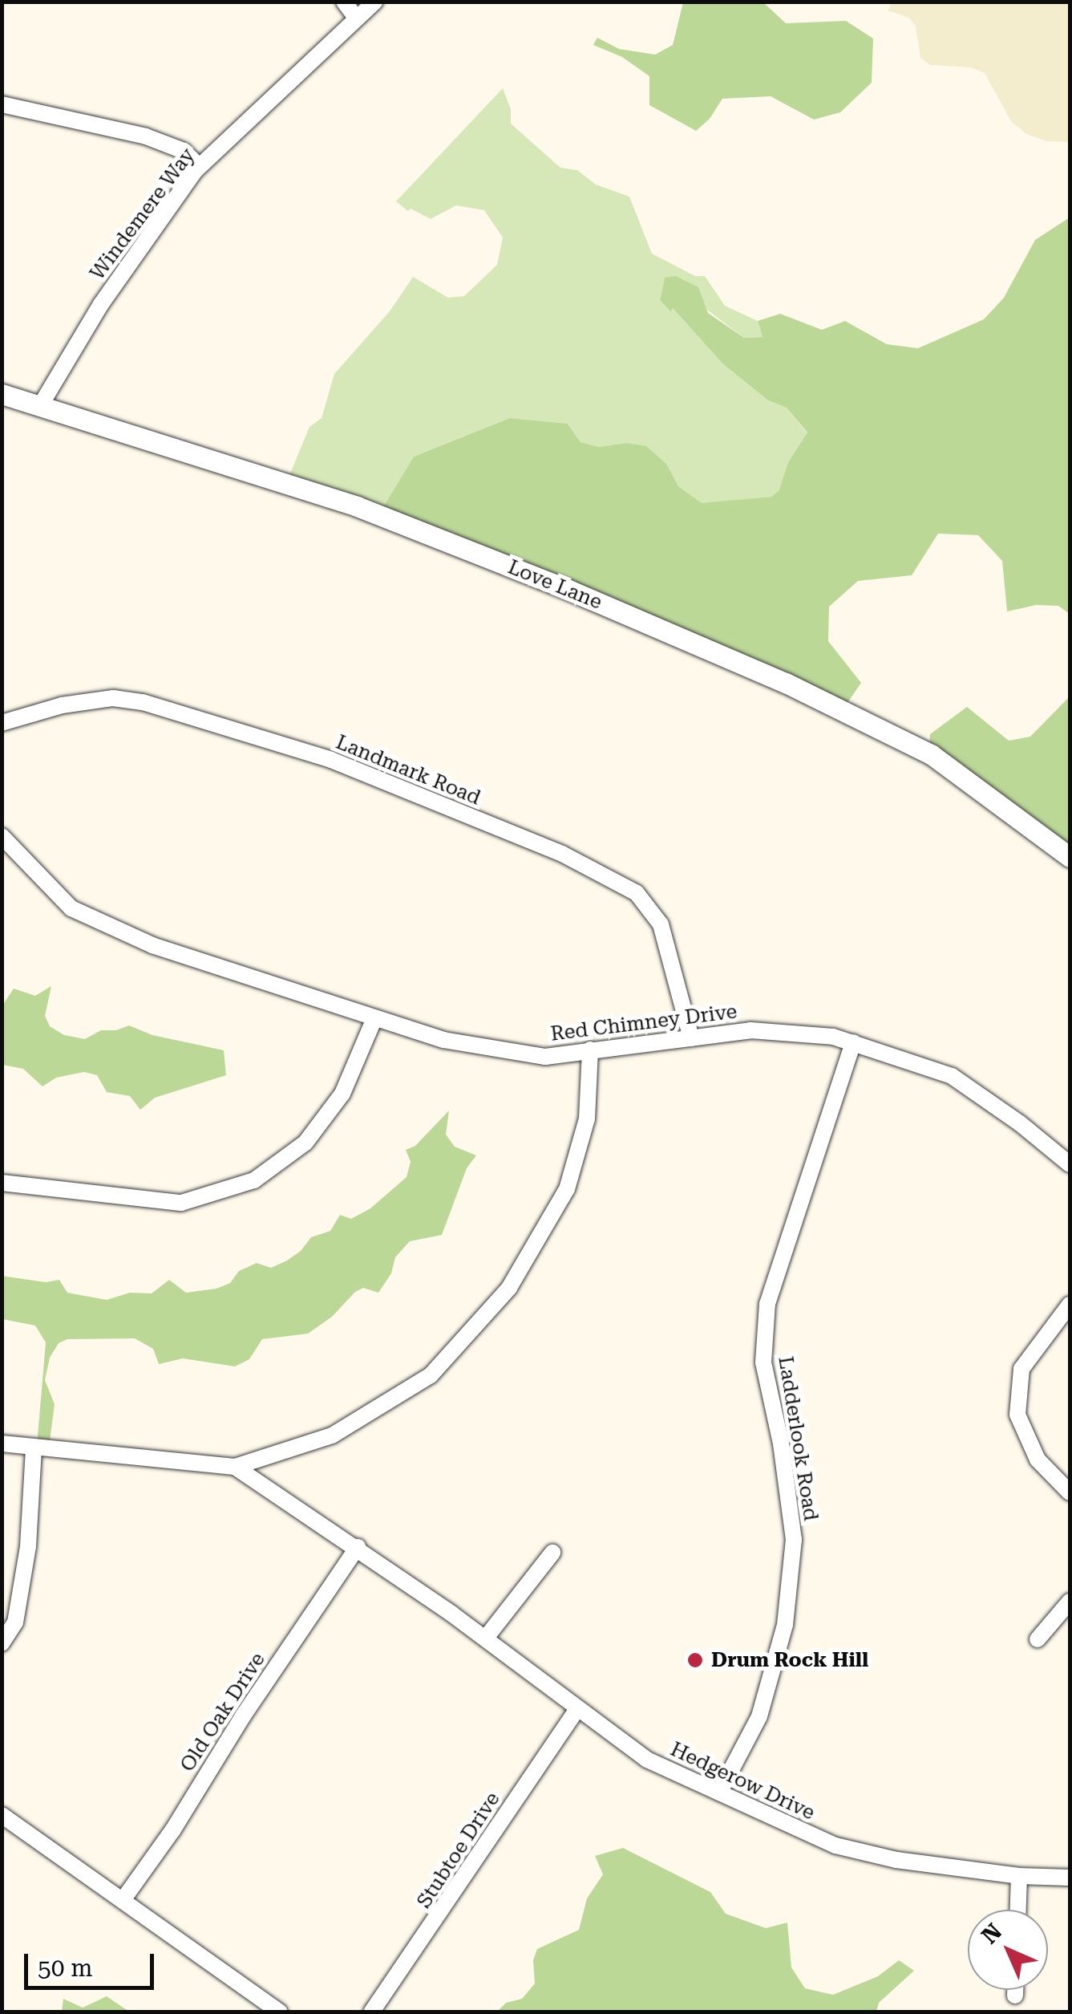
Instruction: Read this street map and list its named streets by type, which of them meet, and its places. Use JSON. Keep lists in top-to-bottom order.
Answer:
{
  "streets": {
    "street": [
      "Windemere Way",
      "Love Lane",
      "Landmark Road",
      "Red Chimney Drive",
      "Ladderlook Road",
      "Old Oak Drive",
      "Hedgerow Drive",
      "Stubtoe Drive"
    ]
  },
  "crossings": [
    ["Windemere Way", "Love Lane"],
    ["Landmark Road", "Red Chimney Drive"],
    ["Red Chimney Drive", "Ladderlook Road"],
    ["Ladderlook Road", "Hedgerow Drive"],
    ["Old Oak Drive", "Hedgerow Drive"],
    ["Hedgerow Drive", "Stubtoe Drive"]
  ],
  "places": ["Drum Rock Hill"],
  "scale_bar": "50 m",
  "north": "top left"
}
